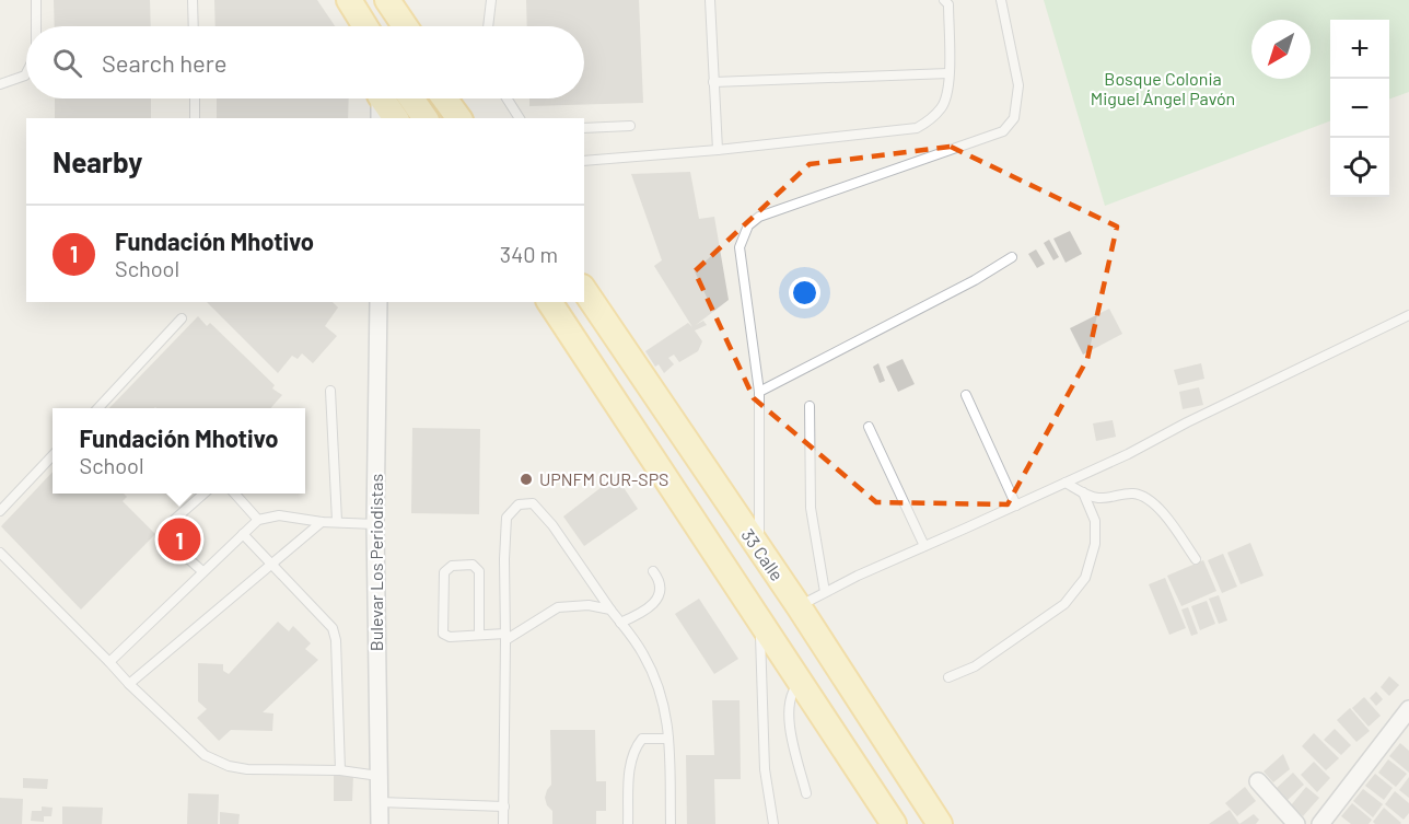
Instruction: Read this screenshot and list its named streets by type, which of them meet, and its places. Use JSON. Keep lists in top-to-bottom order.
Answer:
{
  "streets": {
    "main road": ["33 Calle"],
    "street": ["Bulevar Los Periodistas"]
  },
  "parks": ["Bosque Colonia Miguel Ángel Pavón"],
  "places": ["UPNFM CUR-SPS"],
  "north": "bottom left",
  "page": {
    "map_buttons": ["+", "−"],
    "search": "Search here",
    "heading": "Nearby",
    "list": [
      {
        "mark": "1",
        "name": "Fundación Mhotivo",
        "note": "School",
        "value": "340 m"
      }
    ],
    "popup": ["Fundación Mhotivo", "School"],
    "pins": "1"
  }
}
